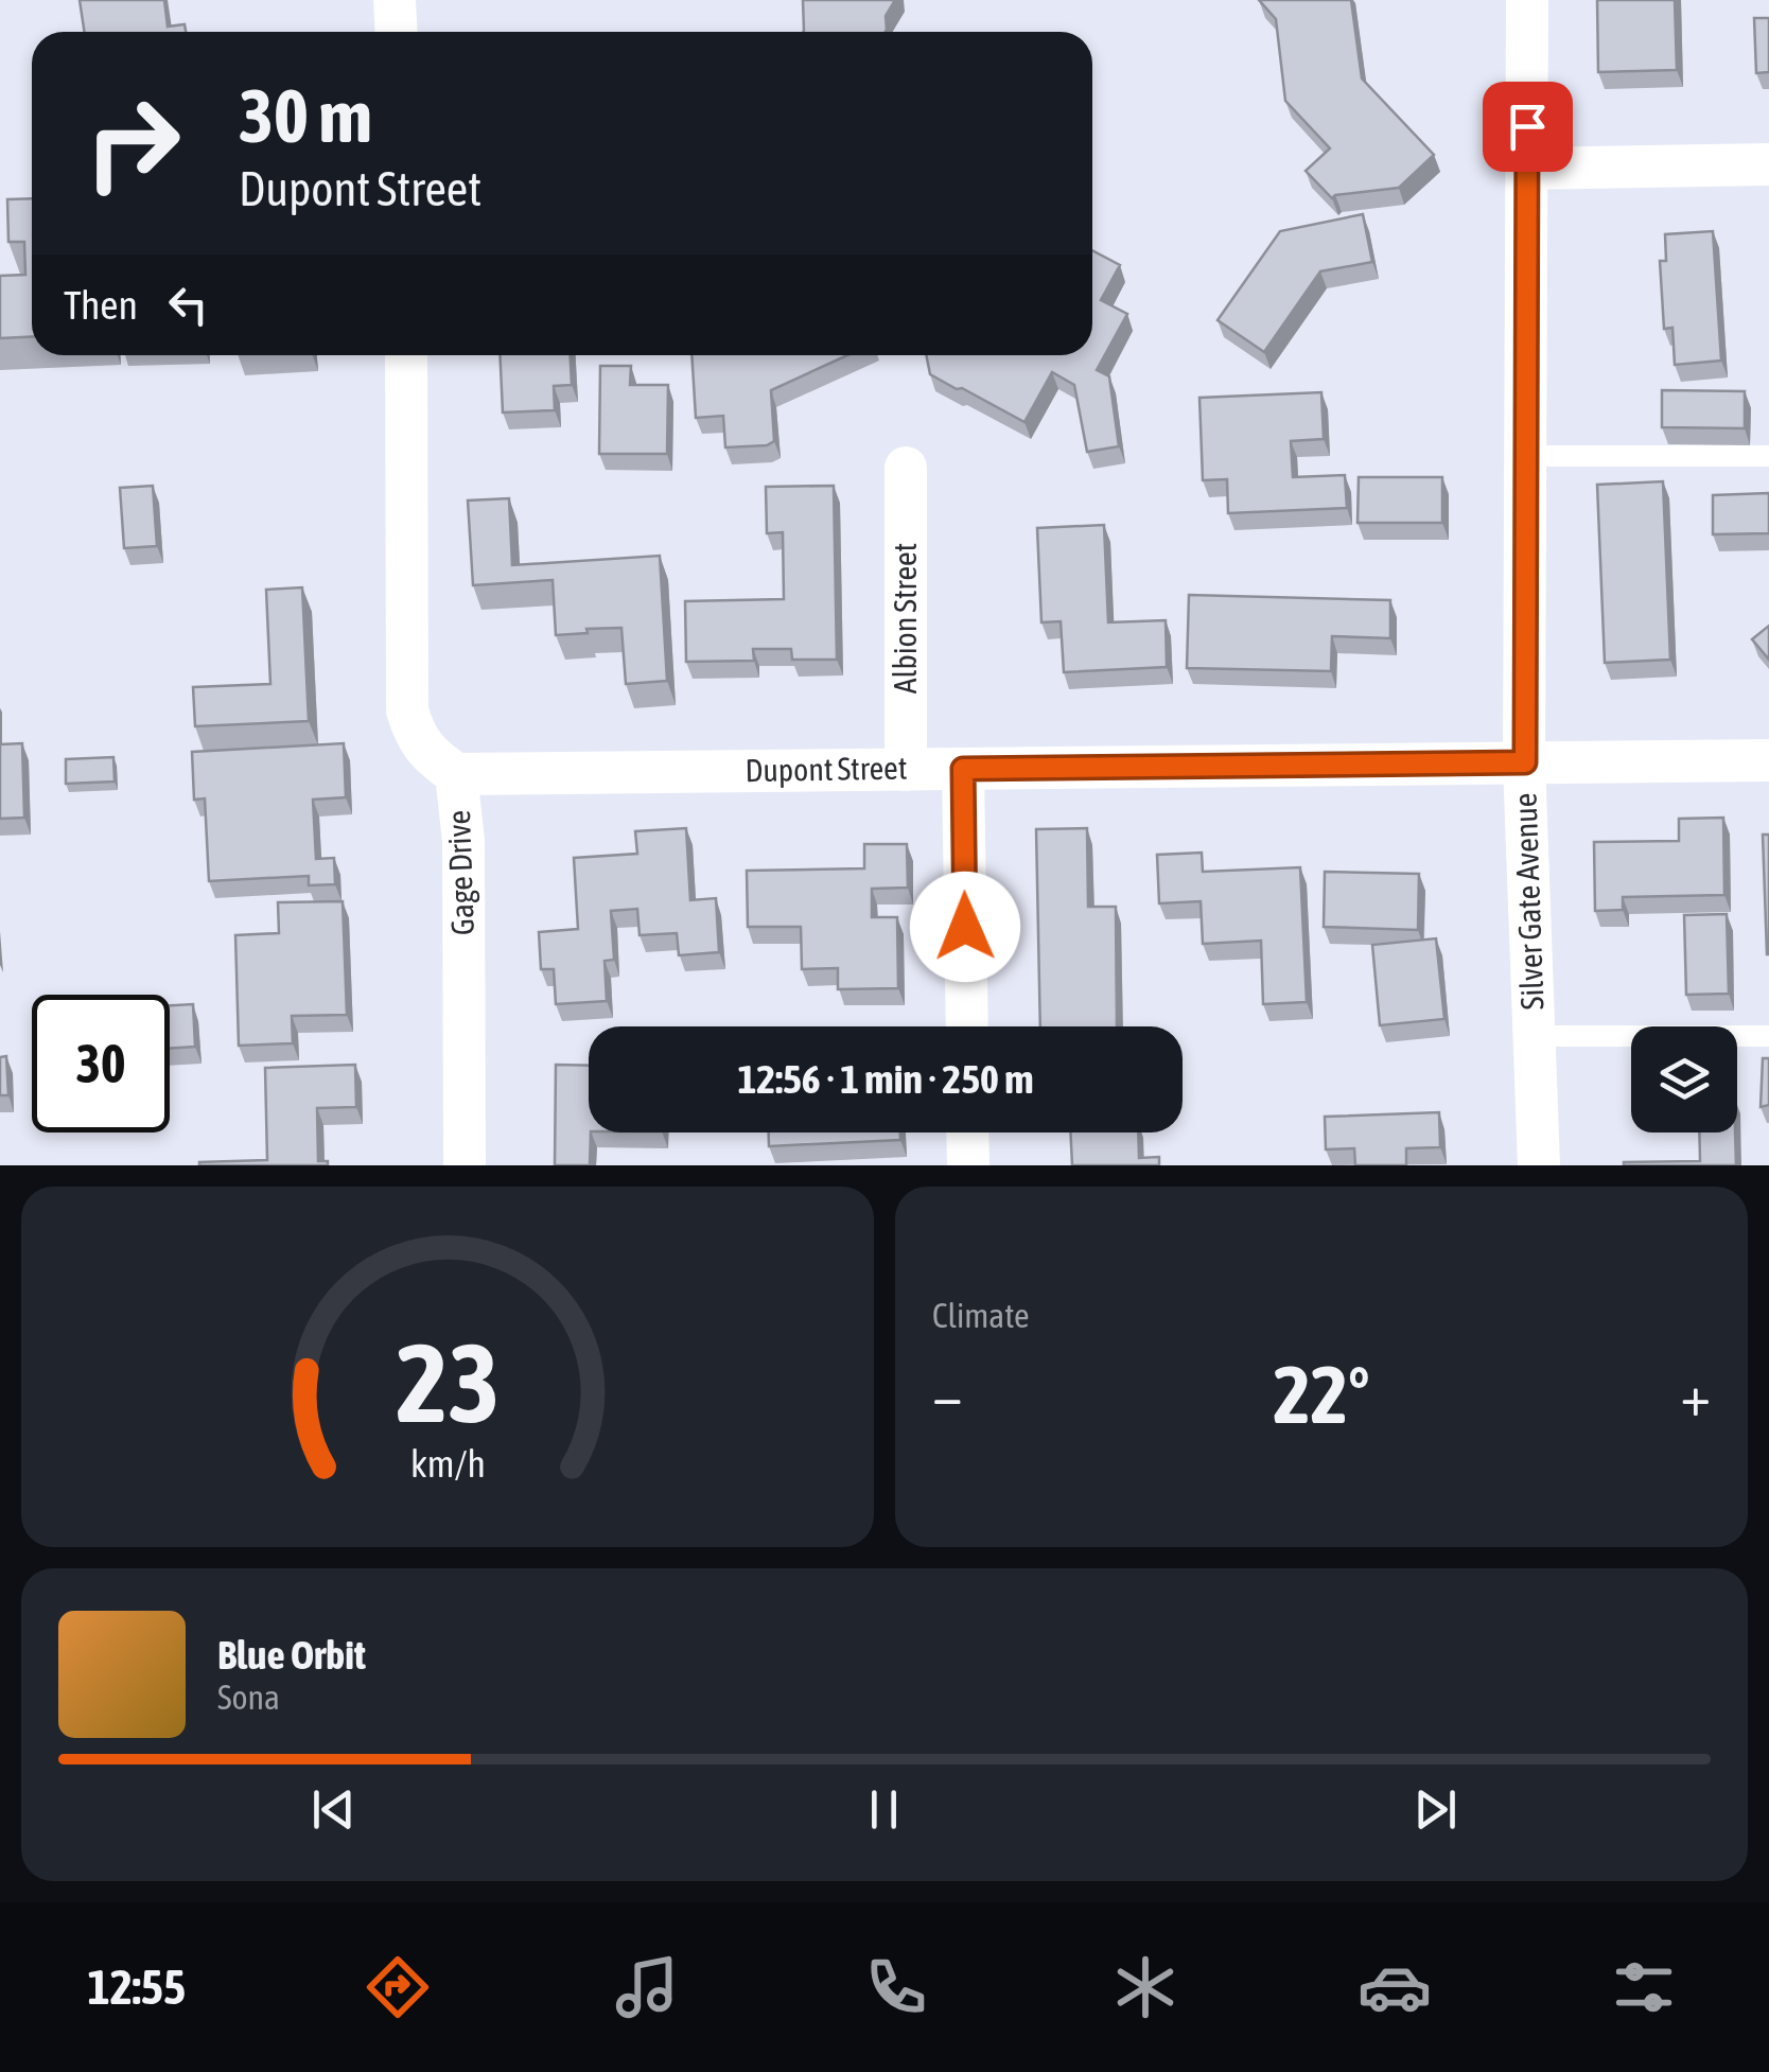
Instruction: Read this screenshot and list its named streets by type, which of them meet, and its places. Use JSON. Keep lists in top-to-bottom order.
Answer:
{
  "streets": {
    "street": [
      "Albion Street",
      "Dupont Street",
      "Gage Drive",
      "Silver Gate Avenue"
    ]
  },
  "crossings": [
    ["Albion Street", "Dupont Street"],
    ["Dupont Street", "Gage Drive"],
    ["Dupont Street", "Silver Gate Avenue"]
  ],
  "page": {
    "turn": ["30 m", "Dupont Street"],
    "then": "Then",
    "limit": "30",
    "trip": "12:56 · 1 min · 250 m",
    "tile": "Climate",
    "heat": ["−", "22°", "+"],
    "song": ["Blue Orbit", "Sona"],
    "tabs": "12:55",
    "gauge": ["23", "km/h"]
  }
}
